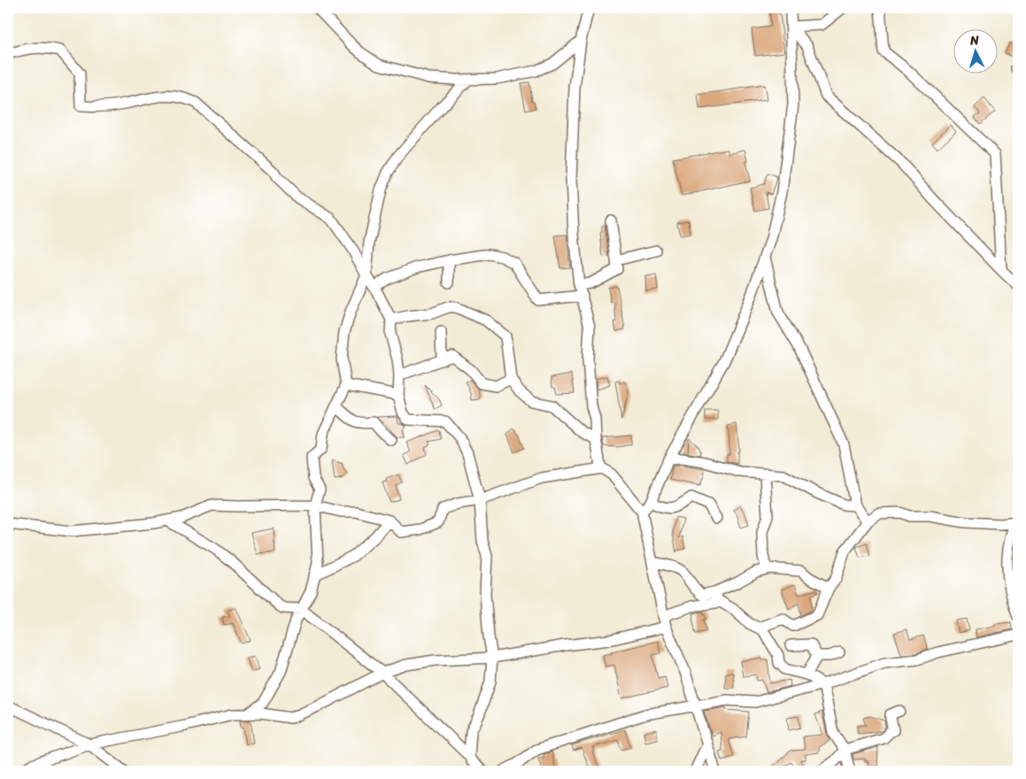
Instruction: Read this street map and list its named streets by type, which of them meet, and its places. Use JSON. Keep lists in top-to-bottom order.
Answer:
{
  "north": "top"
}
